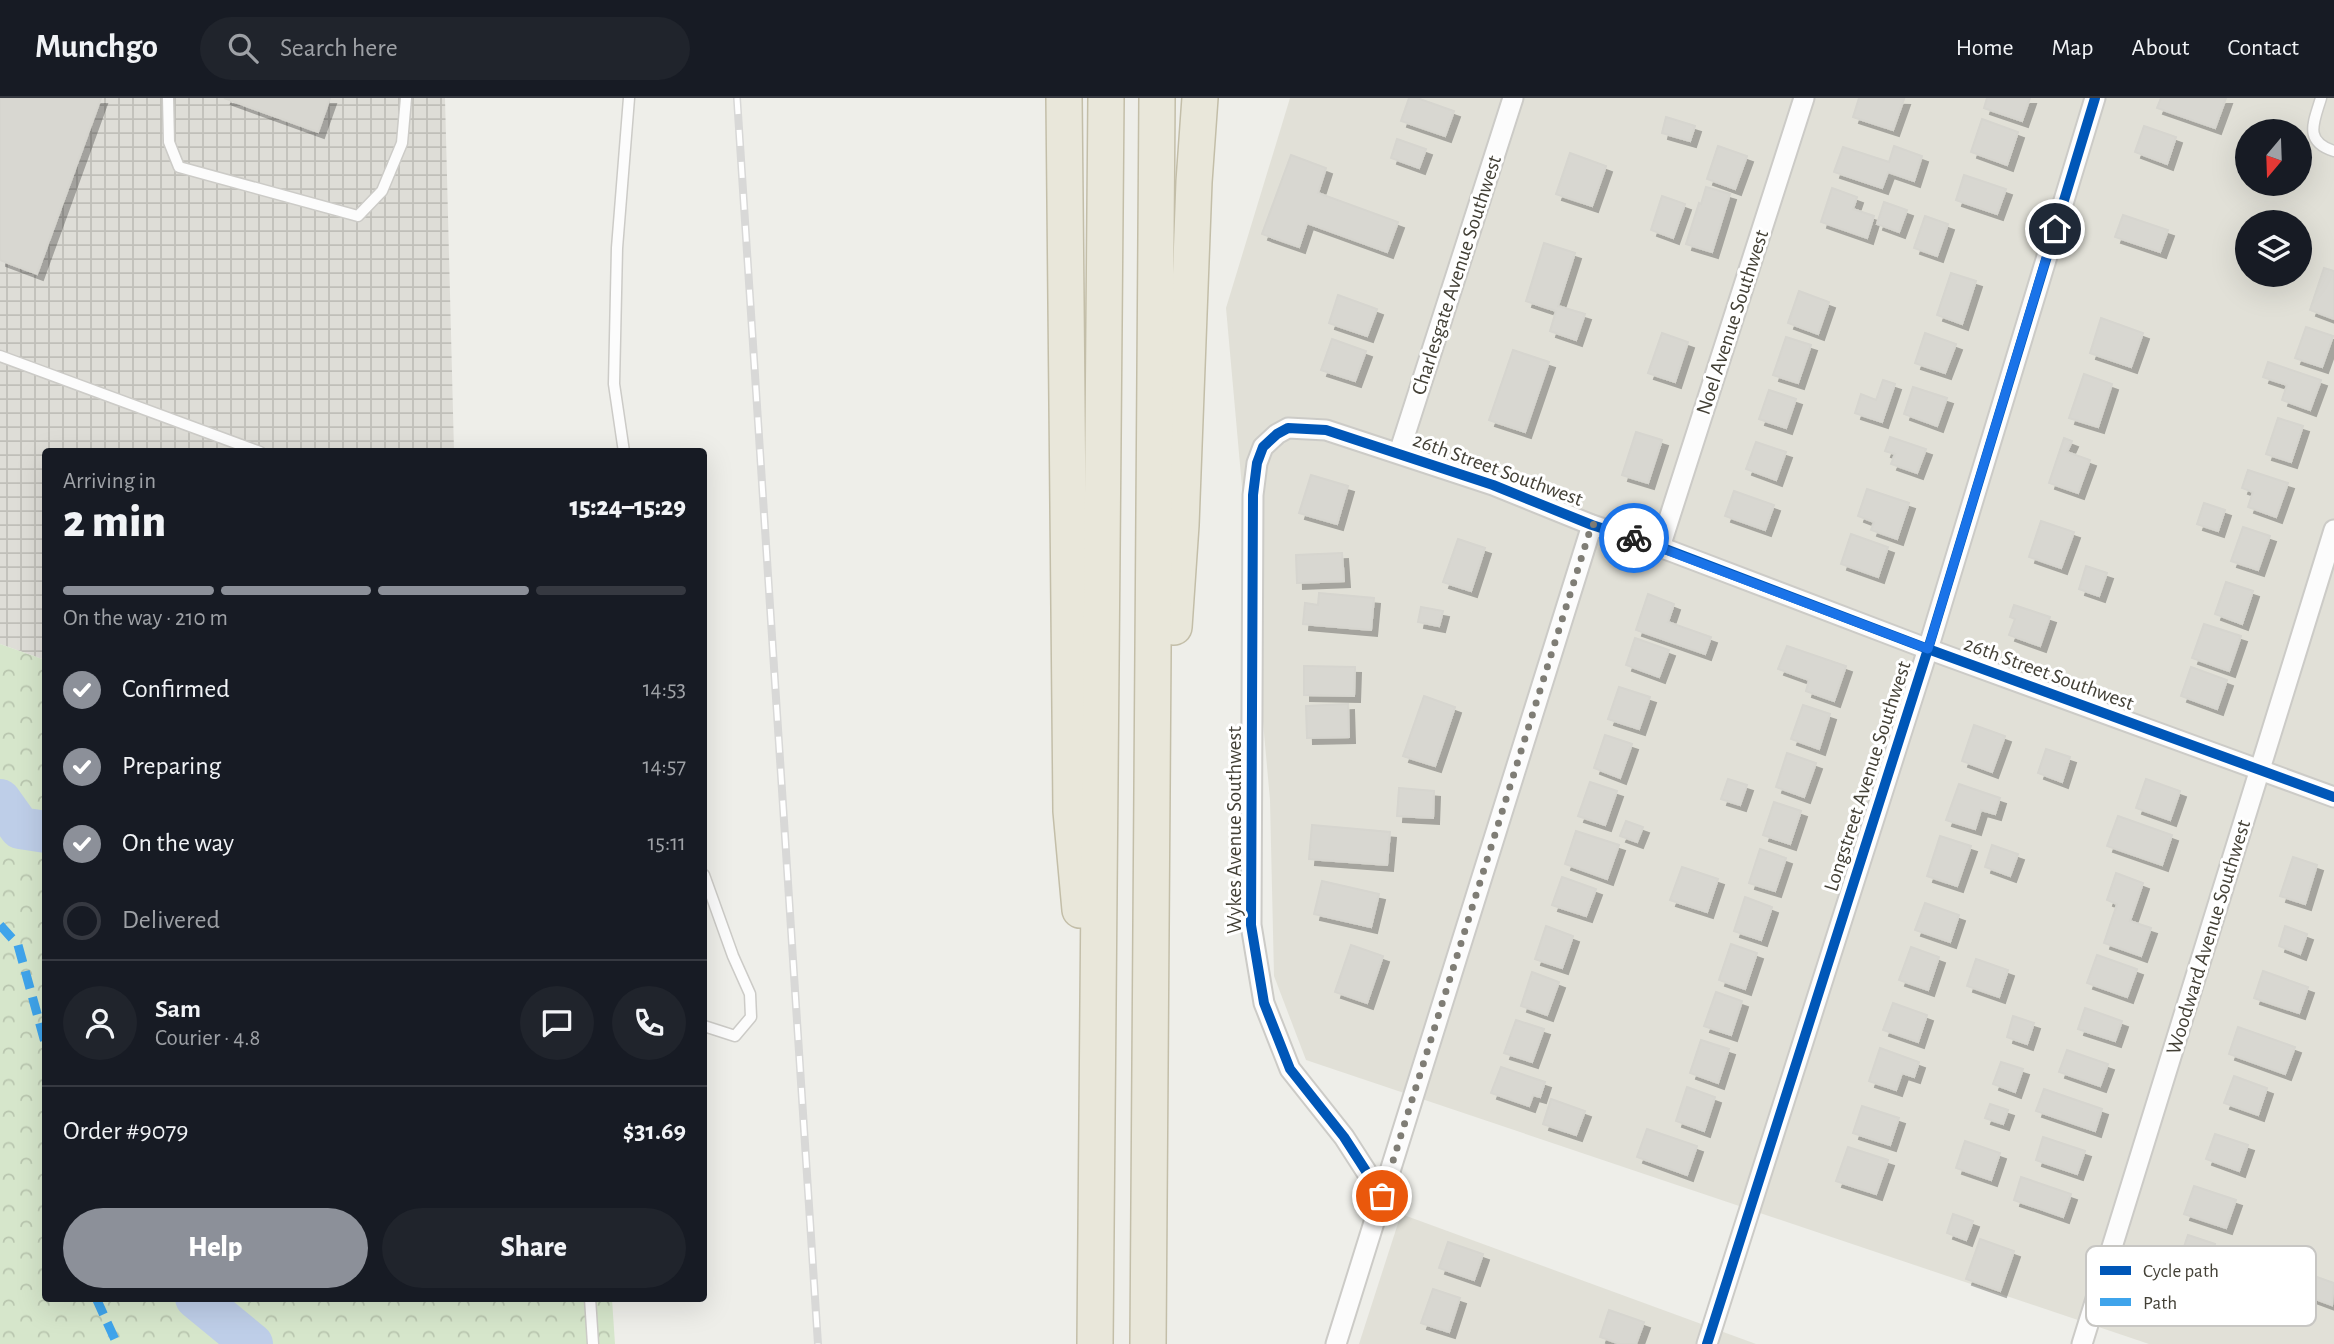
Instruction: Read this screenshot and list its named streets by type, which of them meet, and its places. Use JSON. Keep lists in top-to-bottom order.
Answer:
{
  "streets": {
    "street": [
      "Charlesgate Avenue Southwest",
      "Noel Avenue Southwest",
      "26th Street Southwest",
      "Longstreet Avenue Southwest",
      "Wykes Avenue Southwest",
      "Woodward Avenue Southwest"
    ]
  },
  "crossings": [
    ["Charlesgate Avenue Southwest", "26th Street Southwest"],
    ["Noel Avenue Southwest", "26th Street Southwest"],
    ["26th Street Southwest", "Longstreet Avenue Southwest"],
    ["26th Street Southwest", "Wykes Avenue Southwest"],
    ["26th Street Southwest", "Woodward Avenue Southwest"]
  ],
  "legend": ["Cycle path", "Path"],
  "north": "bottom",
  "page": {
    "header": "Munchgo",
    "search": "Search here",
    "nav": [
      "Home",
      "Map",
      "About",
      "Contact"
    ],
    "heading": ["2 min", "Arriving in", "15:24–15:29"],
    "panel": [
      "Sam",
      "Courier · 4.8",
      "Order #9079",
      "$31.69"
    ],
    "bar": "On the way · 210 m",
    "list": [
      ["Confirmed", "14:53"],
      ["Preparing", "14:57"],
      ["On the way", "15:11"],
      "Delivered"
    ],
    "buttons": ["Help", "Share"]
  }
}
